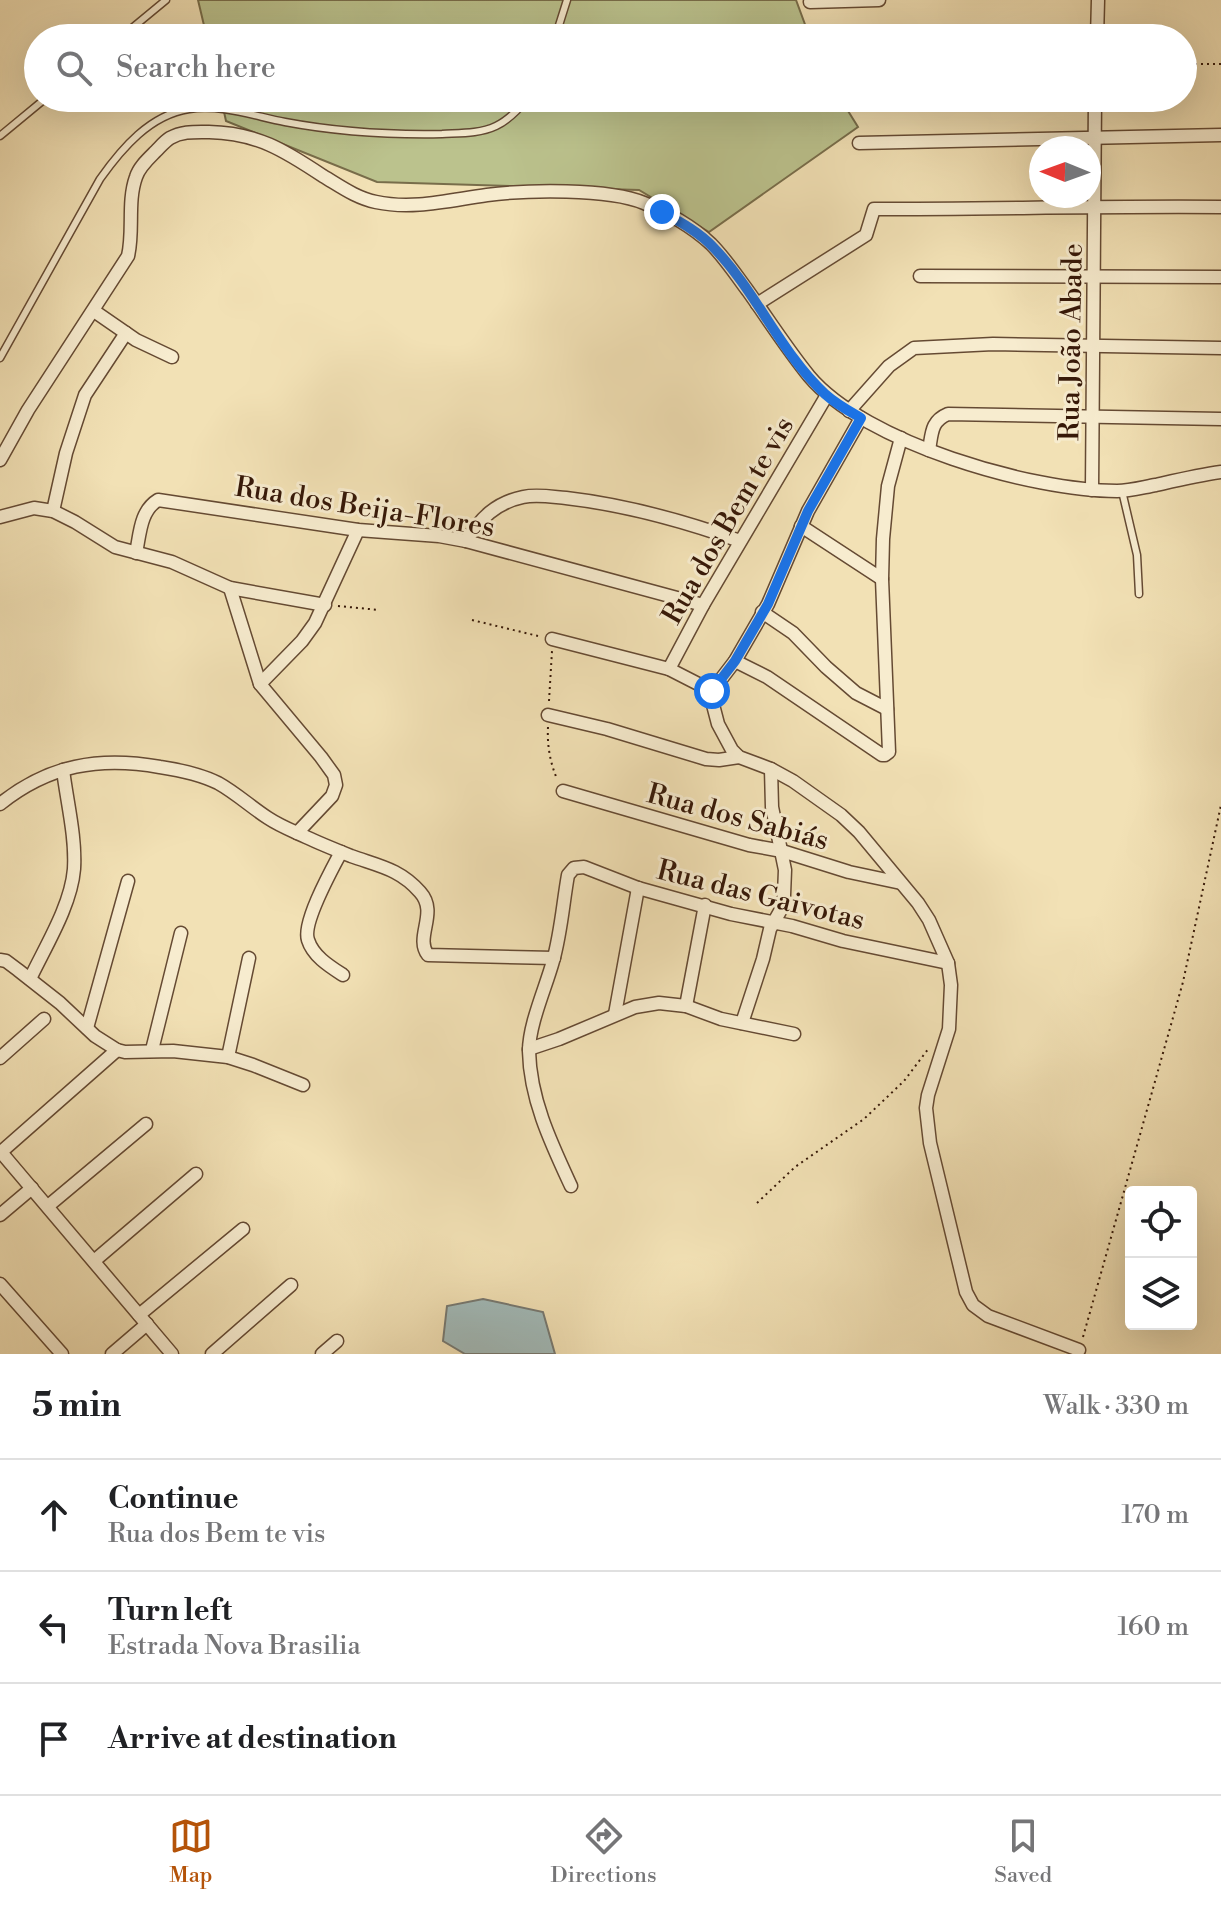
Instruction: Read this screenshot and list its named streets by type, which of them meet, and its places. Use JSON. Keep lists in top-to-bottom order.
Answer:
{
  "streets": {
    "street": [
      "Rua João Abade",
      "Rua dos Beija-Flores",
      "Rua dos Bem te vis",
      "Rua dos Sabiás",
      "Rua das Gaivotas"
    ]
  },
  "crossings": [
    ["Rua dos Beija-Flores", "Rua dos Bem te vis"]
  ],
  "north": "left",
  "page": {
    "search": "Search here",
    "heading": ["5 min", "Walk · 330 m"],
    "list": [
      ["Continue", "Rua dos Bem te vis", "170 m"],
      ["Turn left", "Estrada Nova Brasilia", "160 m"],
      "Arrive at destination"
    ],
    "nav": ["Map", "Directions", "Saved"]
  }
}
